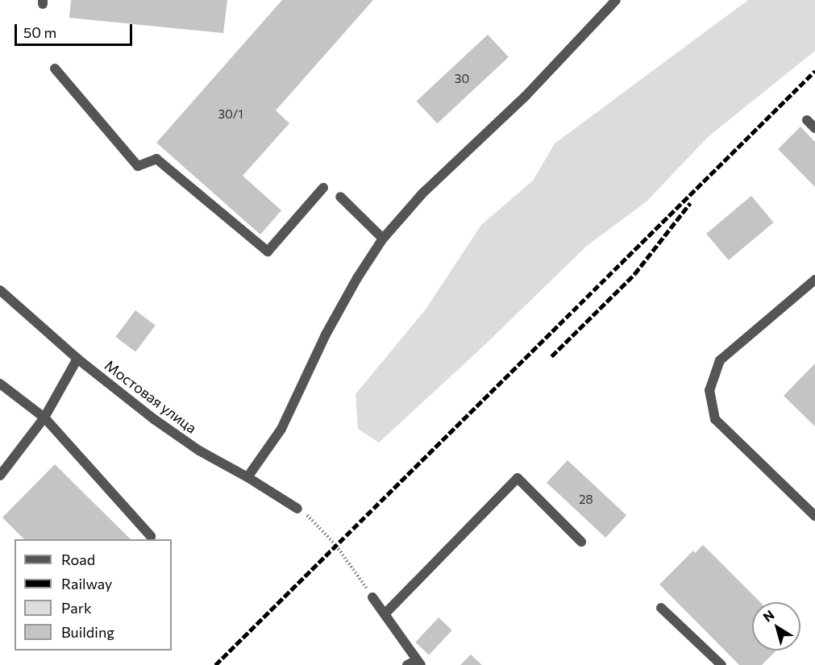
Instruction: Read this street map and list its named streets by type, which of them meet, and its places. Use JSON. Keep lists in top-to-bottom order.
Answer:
{
  "streets": {
    "street": ["Мостовая улица"]
  },
  "house_numbers": ["30", "30/1", "28"],
  "legend": [
    "Road",
    "Railway",
    "Park",
    "Building"
  ],
  "scale_bar": "50 m",
  "north": "top left"
}
